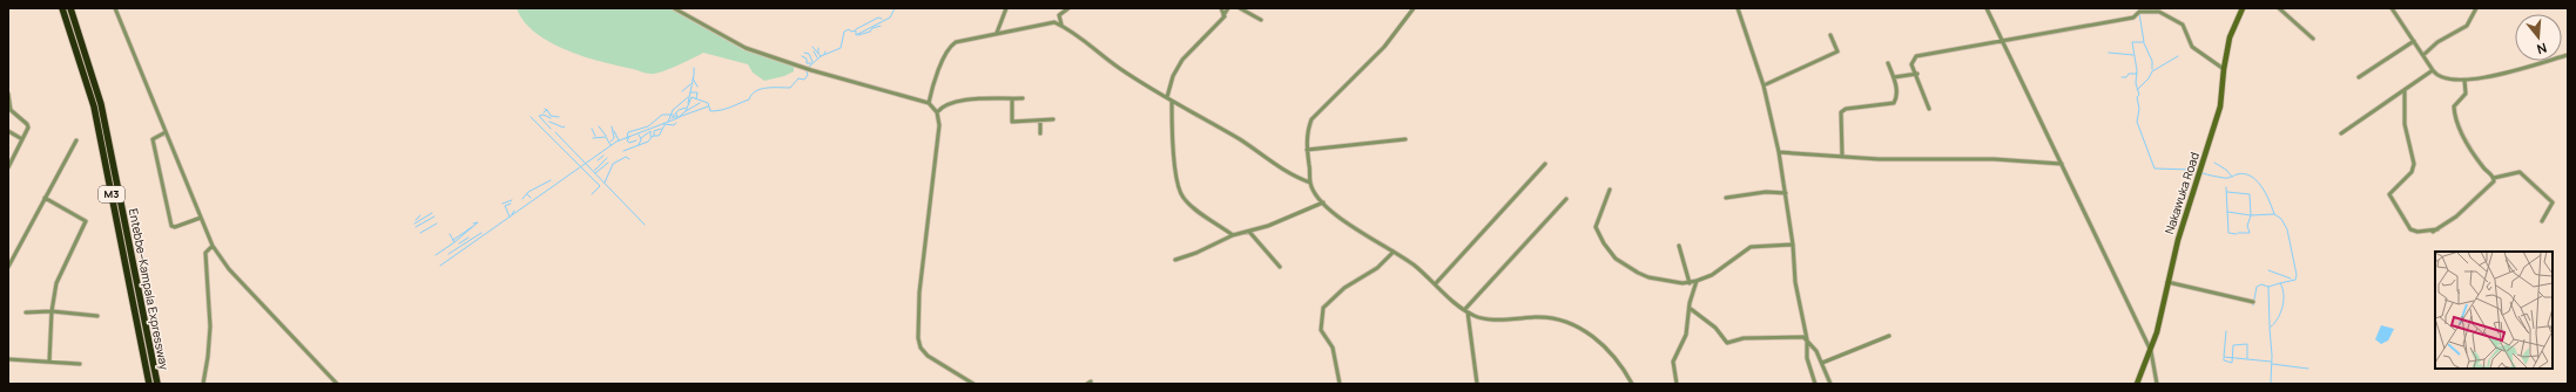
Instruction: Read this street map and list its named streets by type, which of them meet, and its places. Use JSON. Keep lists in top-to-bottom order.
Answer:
{
  "streets": {
    "highway": ["M3", "Entebbe–Kampala Expressway"],
    "main road": ["Nakawuka Road"]
  },
  "north": "bottom"
}
